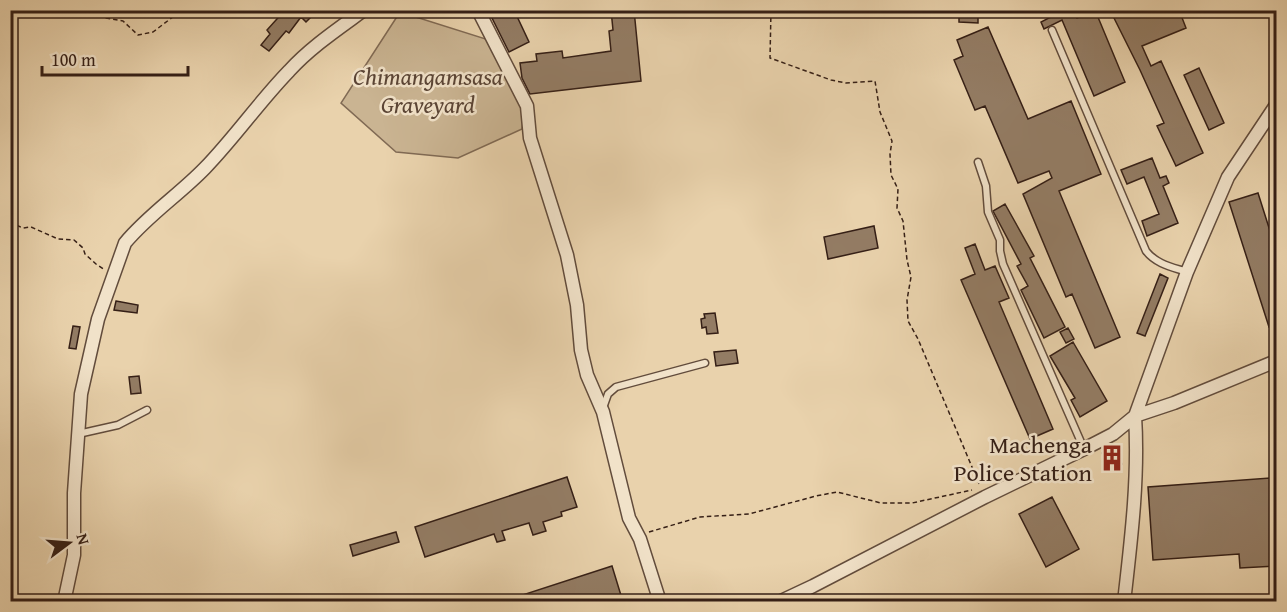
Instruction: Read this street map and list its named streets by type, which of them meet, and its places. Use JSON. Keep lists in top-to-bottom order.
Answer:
{
  "parks": ["Chimangamsasa Graveyard"],
  "places": {
    "building": ["Machenga Police Station"]
  },
  "scale_bar": "100 m",
  "north": "right"
}
